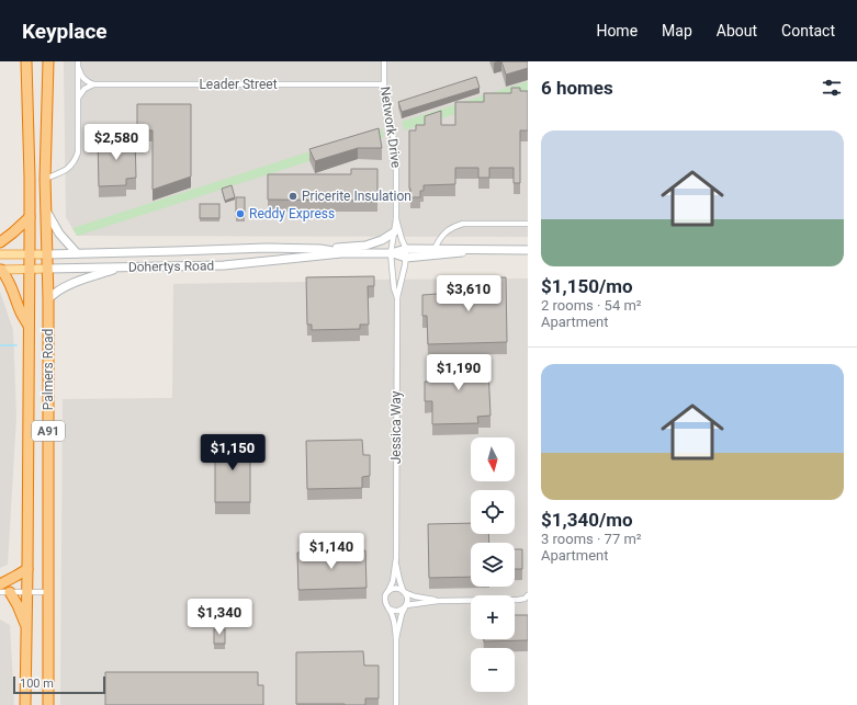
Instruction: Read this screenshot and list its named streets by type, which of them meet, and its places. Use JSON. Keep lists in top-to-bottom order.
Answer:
{
  "streets": {
    "highway": ["Palmers Road", "A91"],
    "main road": ["Dohertys Road"],
    "street": ["Leader Street", "Network Drive", "Jessica Way"]
  },
  "crossings": [
    ["Leader Street", "Network Drive"],
    ["Network Drive", "Dohertys Road"],
    ["Network Drive", "Jessica Way"],
    ["Dohertys Road", "Palmers Road"],
    ["Dohertys Road", "Jessica Way"]
  ],
  "places": ["Pricerite Insulation", "Reddy Express"],
  "scale_bar": "100 m",
  "north": "bottom",
  "page": {
    "header": "Keyplace",
    "nav": [
      "Home",
      "Map",
      "About",
      "Contact"
    ],
    "heading": "6 homes",
    "list": [
      {
        "name": "$1,150/mo",
        "note": "2 rooms · 54 m² · Apartment"
      },
      {
        "name": "$1,340/mo",
        "note": "3 rooms · 77 m² · Apartment"
      }
    ],
    "price": [
      "$2,580",
      "$3,610",
      "$1,190",
      "$1,150",
      "$1,140",
      "$1,340"
    ],
    "map_buttons": ["+", "−"],
    "scale": "100 m"
  }
}
